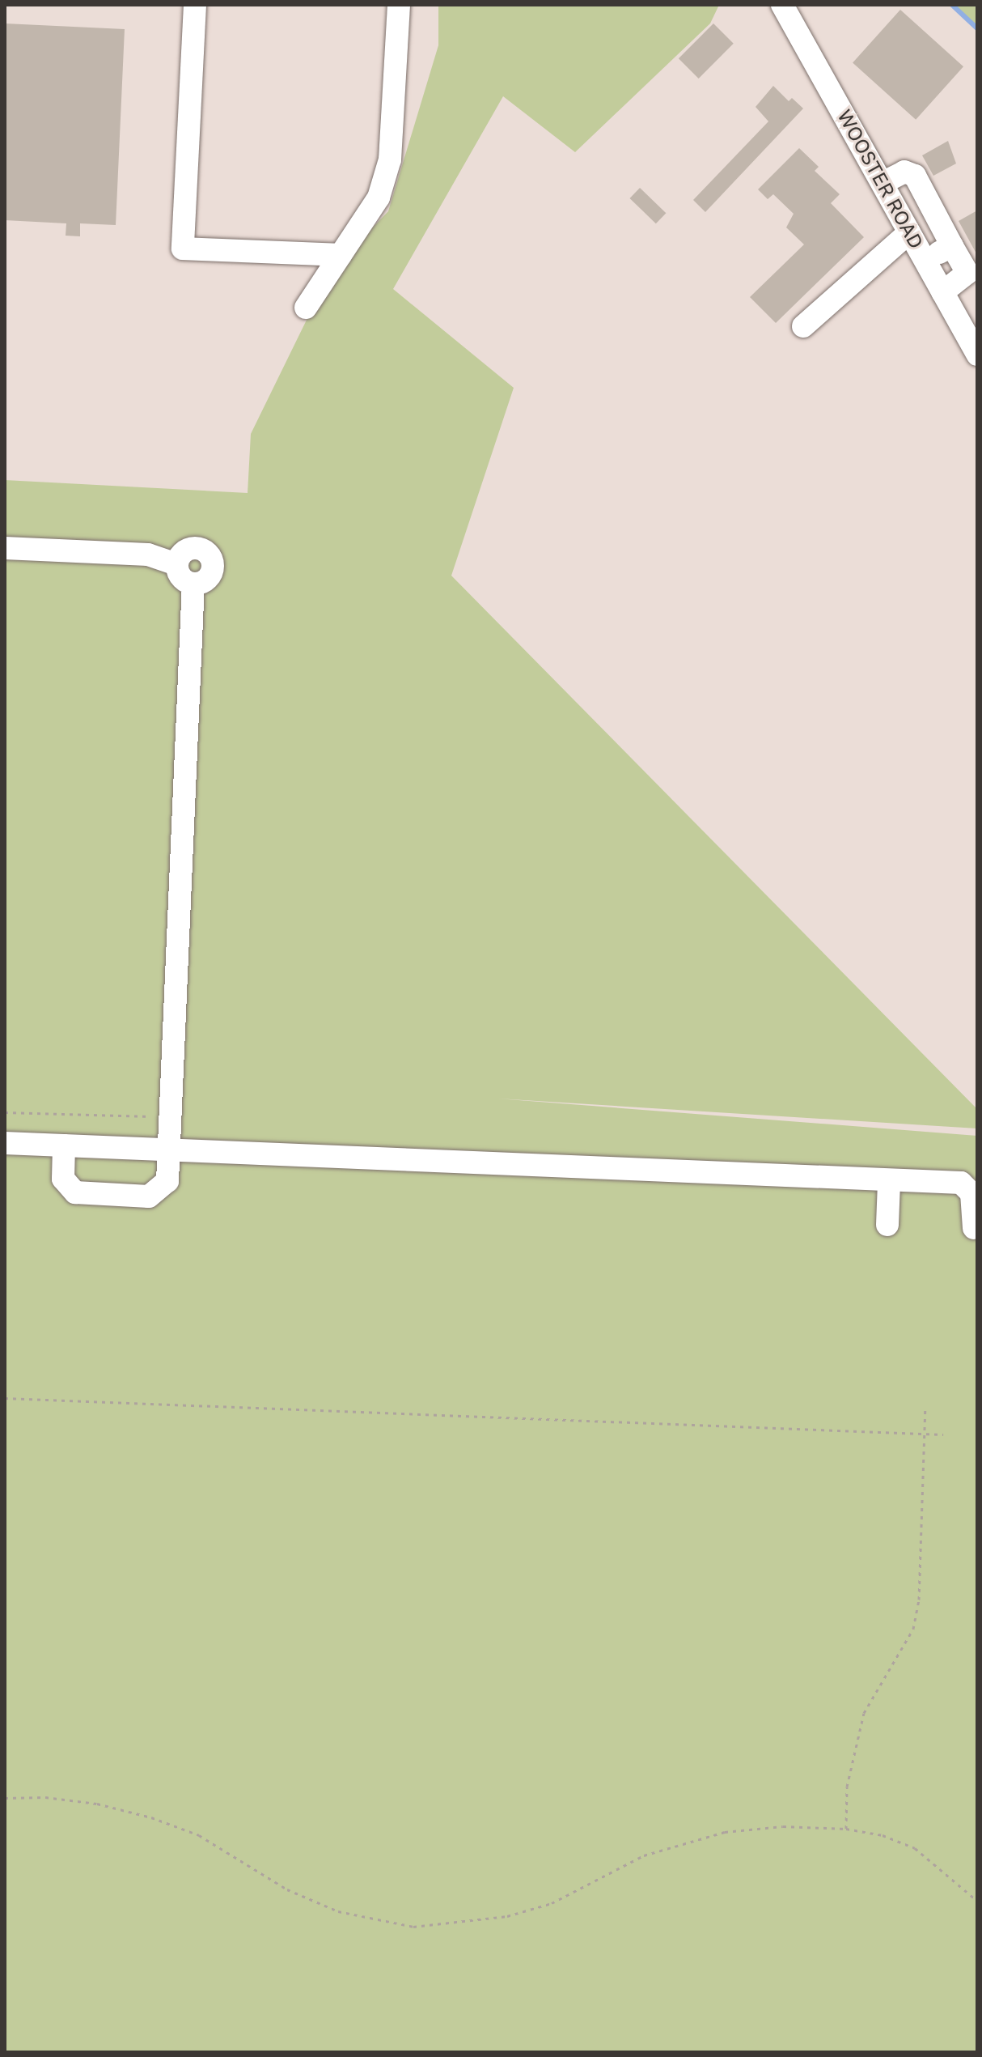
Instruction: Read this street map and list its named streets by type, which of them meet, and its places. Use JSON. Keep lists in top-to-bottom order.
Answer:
{
  "streets": {
    "street": ["WOOSTER ROAD"]
  }
}
